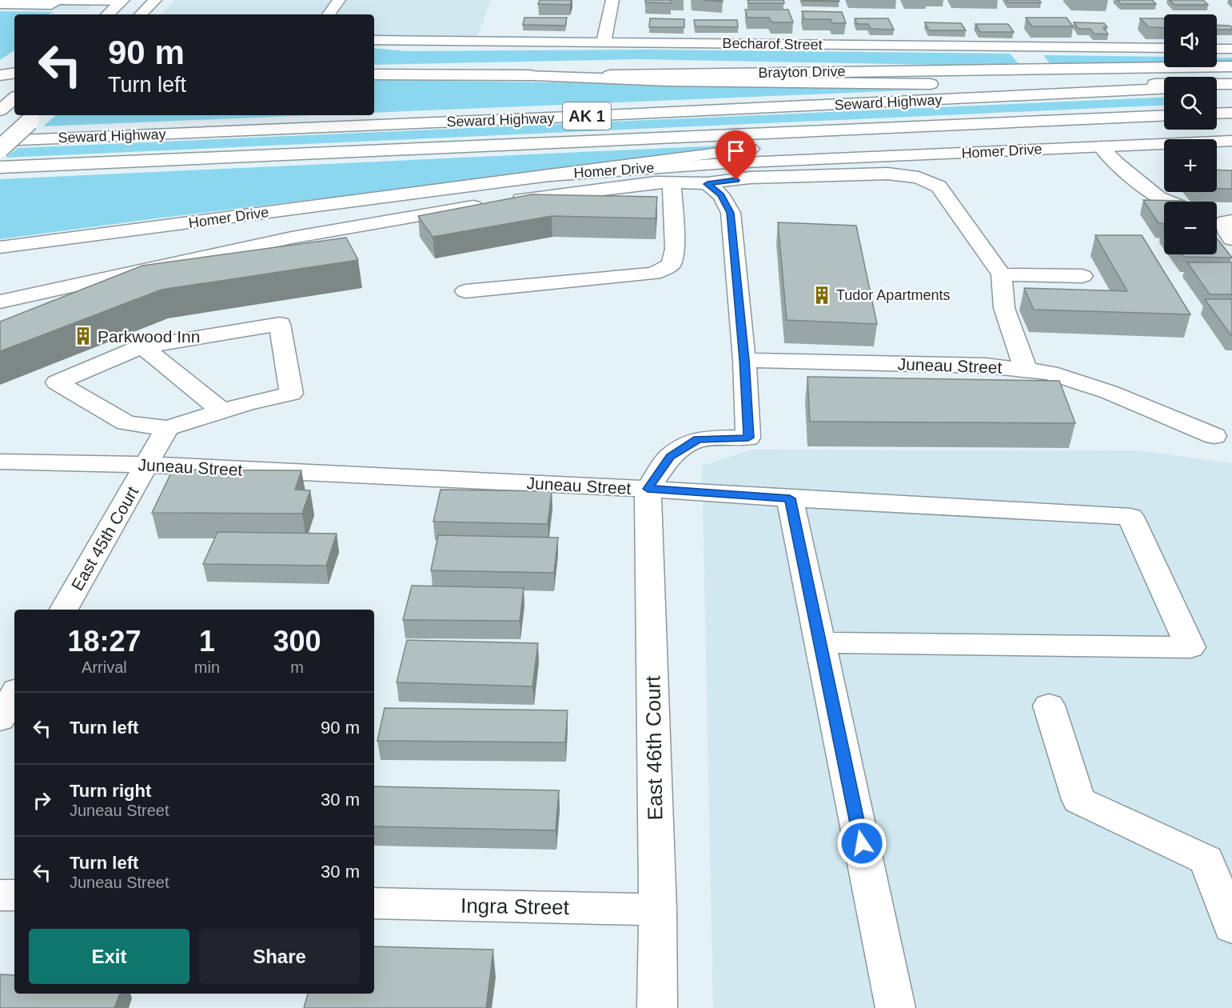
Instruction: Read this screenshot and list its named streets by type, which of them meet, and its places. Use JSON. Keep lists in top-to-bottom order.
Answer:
{
  "streets": {
    "main road": [
      "Becharof Street",
      "Brayton Drive",
      "Seward Highway",
      "AK 1",
      "Homer Drive",
      "Juneau Street",
      "East 45th Court",
      "East 46th Court",
      "Ingra Street"
    ]
  },
  "crossings": [
    ["Juneau Street", "East 45th Court"],
    ["Juneau Street", "East 46th Court"],
    ["East 46th Court", "Ingra Street"]
  ],
  "places": {
    "building": ["Tudor Apartments", "Parkwood Inn"]
  },
  "page": {
    "map_buttons": ["+", "−"],
    "turn": ["90 m", "Turn left"],
    "eta": [
      "18:27",
      "Arrival",
      "1",
      "min",
      "300",
      "m"
    ],
    "list": [
      {
        "name": "Turn left",
        "value": "90 m"
      },
      {
        "name": "Turn right",
        "note": "Juneau Street",
        "value": "30 m"
      },
      {
        "name": "Turn left",
        "note": "Juneau Street",
        "value": "30 m"
      }
    ],
    "buttons": ["Exit", "Share"]
  }
}
